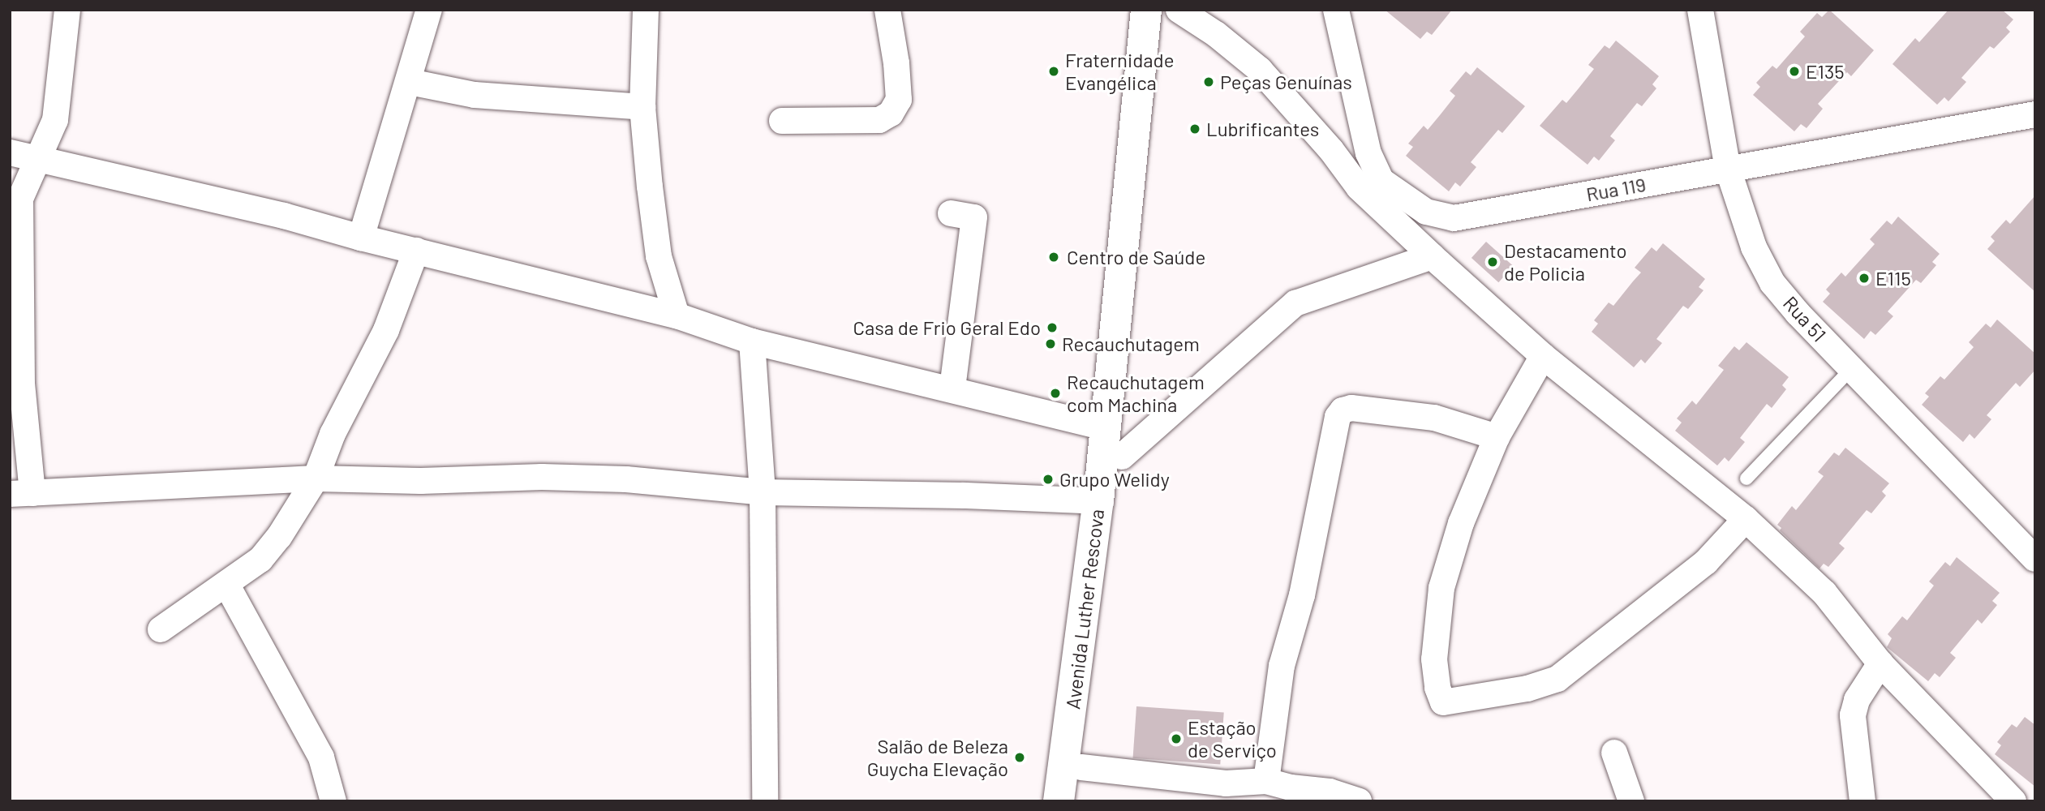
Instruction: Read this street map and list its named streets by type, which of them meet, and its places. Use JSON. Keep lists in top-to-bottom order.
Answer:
{
  "streets": {
    "main road": ["Avenida Luther Rescova"],
    "street": ["Rua 119", "Rua 51"]
  },
  "crossings": [
    ["Rua 119", "Rua 51"]
  ],
  "places": [
    "Fraternidade Evangélica",
    "E135",
    "Peças Genuínas",
    "Lubrificantes",
    "Centro de Saúde",
    "Destacamento de Policia",
    "E115",
    "Casa de Frio Geral Edo",
    "Recauchutagem",
    "Recauchutagem com Machina",
    "Grupo Welidy",
    "Estação de Serviço",
    "Salão de Beleza Guycha Elevação"
  ]
}
